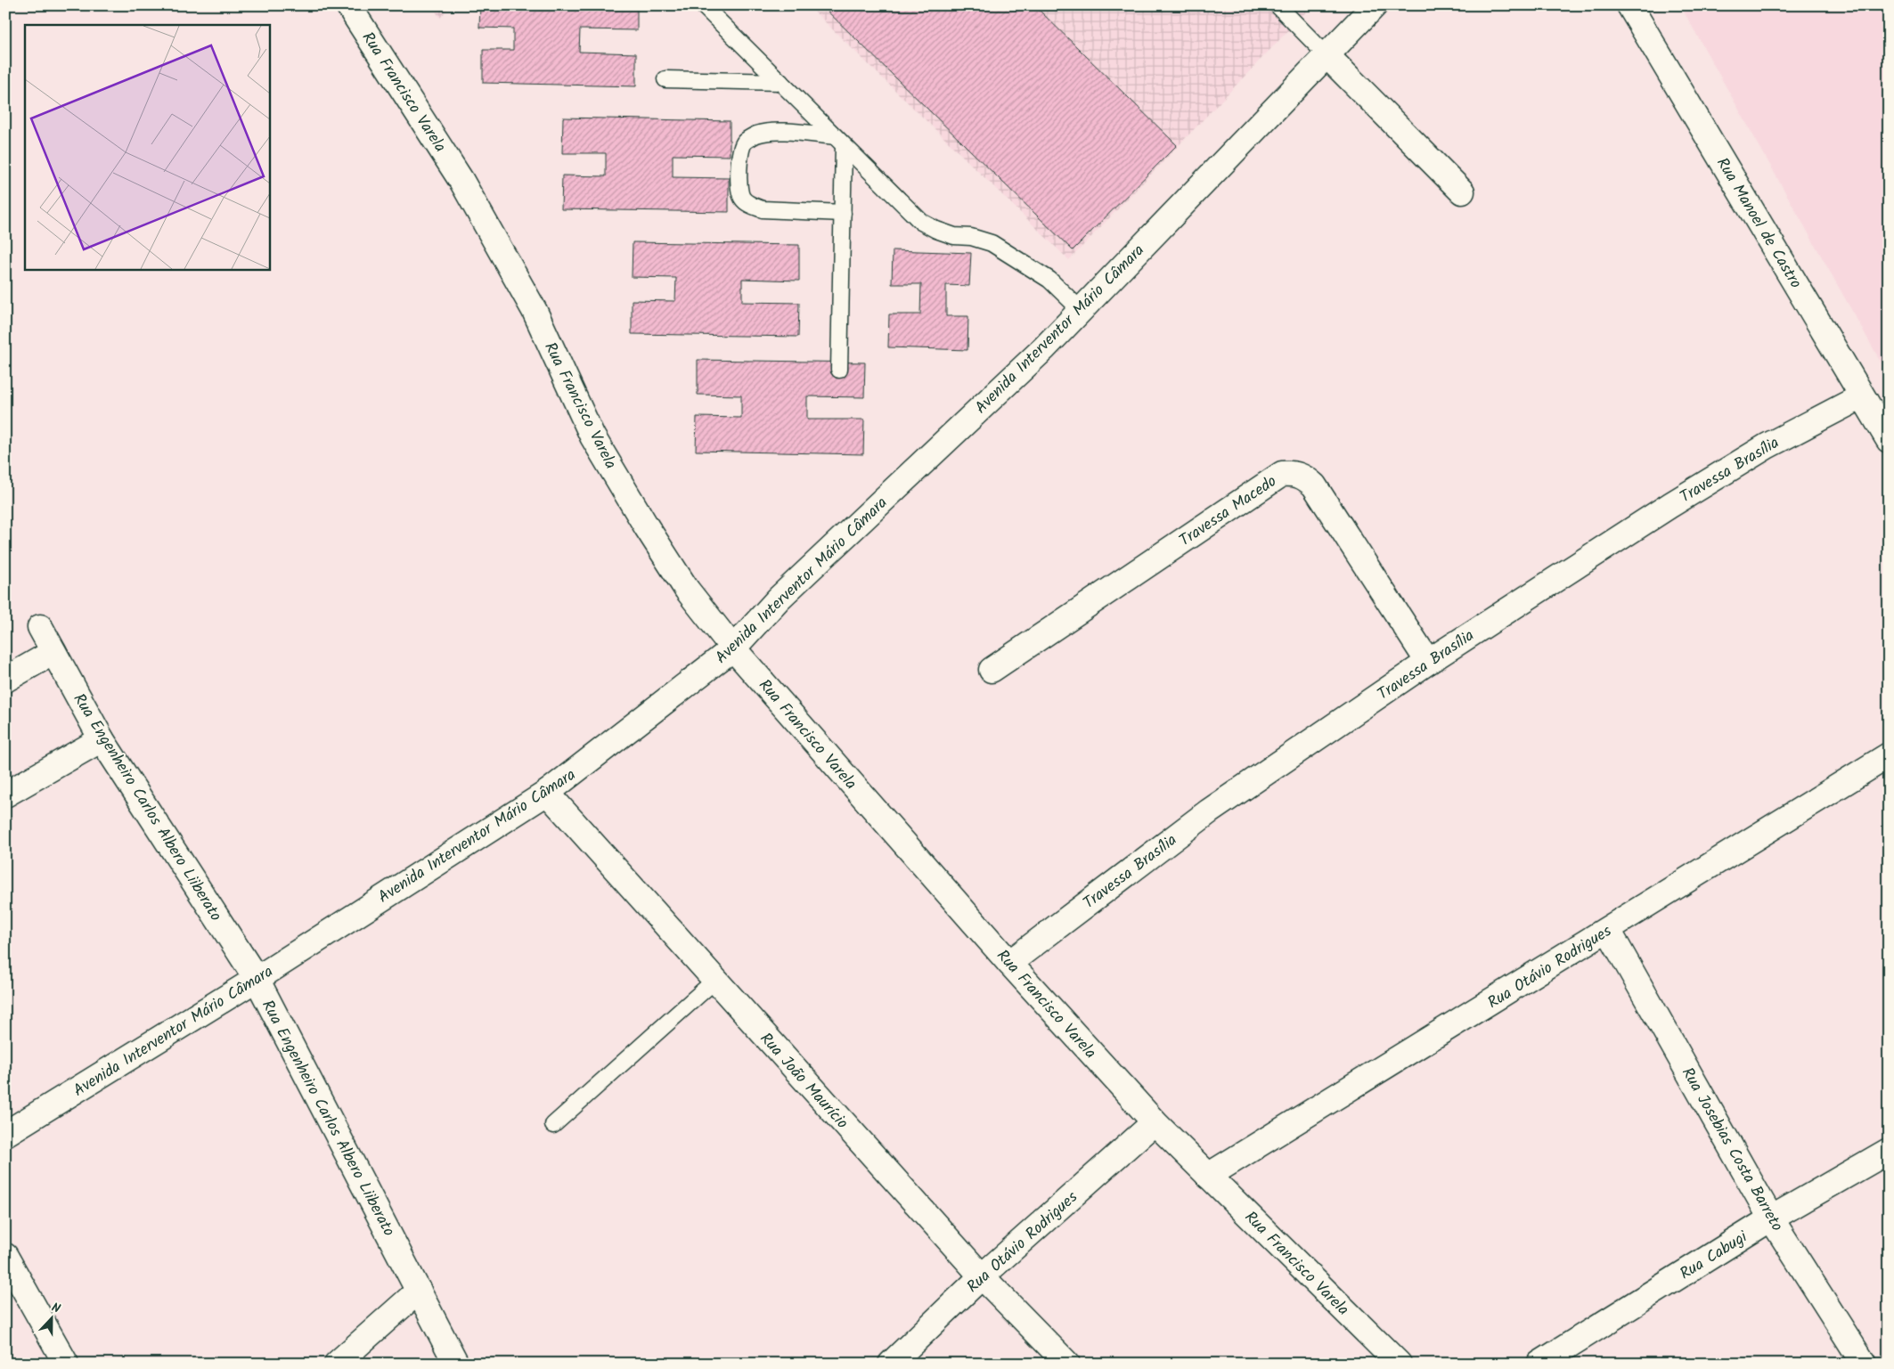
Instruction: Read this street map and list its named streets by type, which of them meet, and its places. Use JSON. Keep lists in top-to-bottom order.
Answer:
{
  "streets": {
    "street": [
      "Rua Francisco Varela",
      "Rua Manoel de Castro",
      "Avenida Interventor Mário Câmara",
      "Travessa Brasília",
      "Travessa Macedo",
      "Rua Engenheiro Carlos Albero Liiberato",
      "Rua Otávio Rodrigues",
      "Rua João Maurício",
      "Rua Josebias Costa Barreto",
      "Rua Cabugi"
    ]
  },
  "crossings": [
    ["Rua Francisco Varela", "Avenida Interventor Mário Câmara"],
    ["Rua Francisco Varela", "Travessa Brasília"],
    ["Rua Francisco Varela", "Rua Otávio Rodrigues"],
    ["Rua Manoel de Castro", "Travessa Brasília"],
    ["Avenida Interventor Mário Câmara", "Rua Engenheiro Carlos Albero Liiberato"],
    ["Avenida Interventor Mário Câmara", "Rua João Maurício"],
    ["Travessa Brasília", "Travessa Macedo"],
    ["Rua Otávio Rodrigues", "Rua João Maurício"],
    ["Rua Otávio Rodrigues", "Rua Josebias Costa Barreto"],
    ["Rua Josebias Costa Barreto", "Rua Cabugi"]
  ],
  "north": "top"
}
